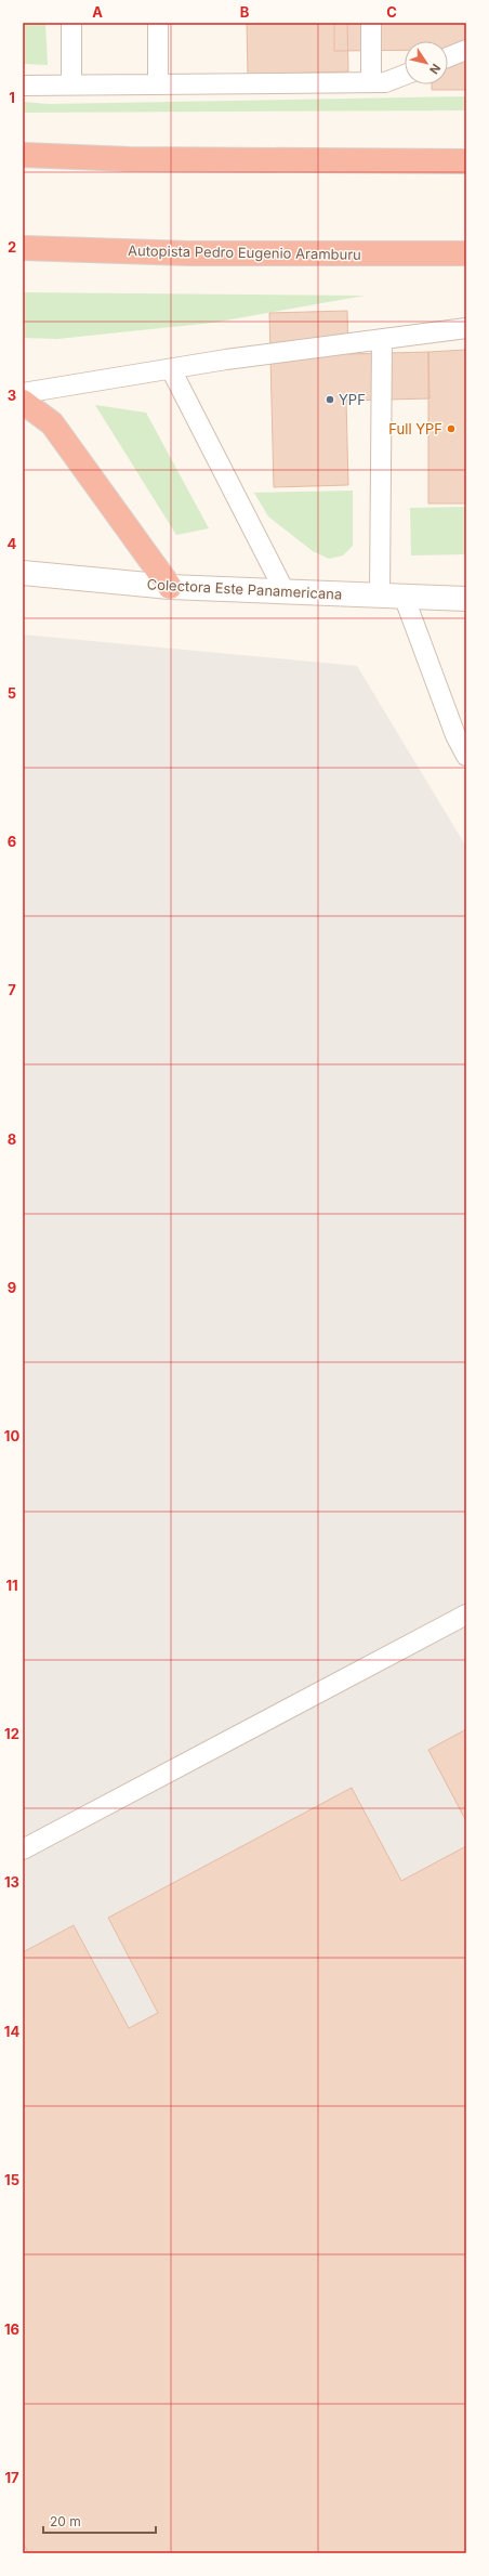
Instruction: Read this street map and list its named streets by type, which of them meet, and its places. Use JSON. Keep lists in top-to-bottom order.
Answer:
{
  "streets": {
    "highway": ["Autopista Pedro Eugenio Aramburu"],
    "street": ["Colectora Este Panamericana"]
  },
  "places": ["YPF", "Full YPF"],
  "scale_bar": "20 m",
  "north": "bottom right",
  "grid": {
    "columns": ["A", "B", "C"],
    "rows": [
      "1",
      "2",
      "3",
      "4",
      "5",
      "6",
      "7",
      "8",
      "9",
      "10",
      "11",
      "12",
      "13",
      "14",
      "15",
      "16",
      "17"
    ]
  }
}
